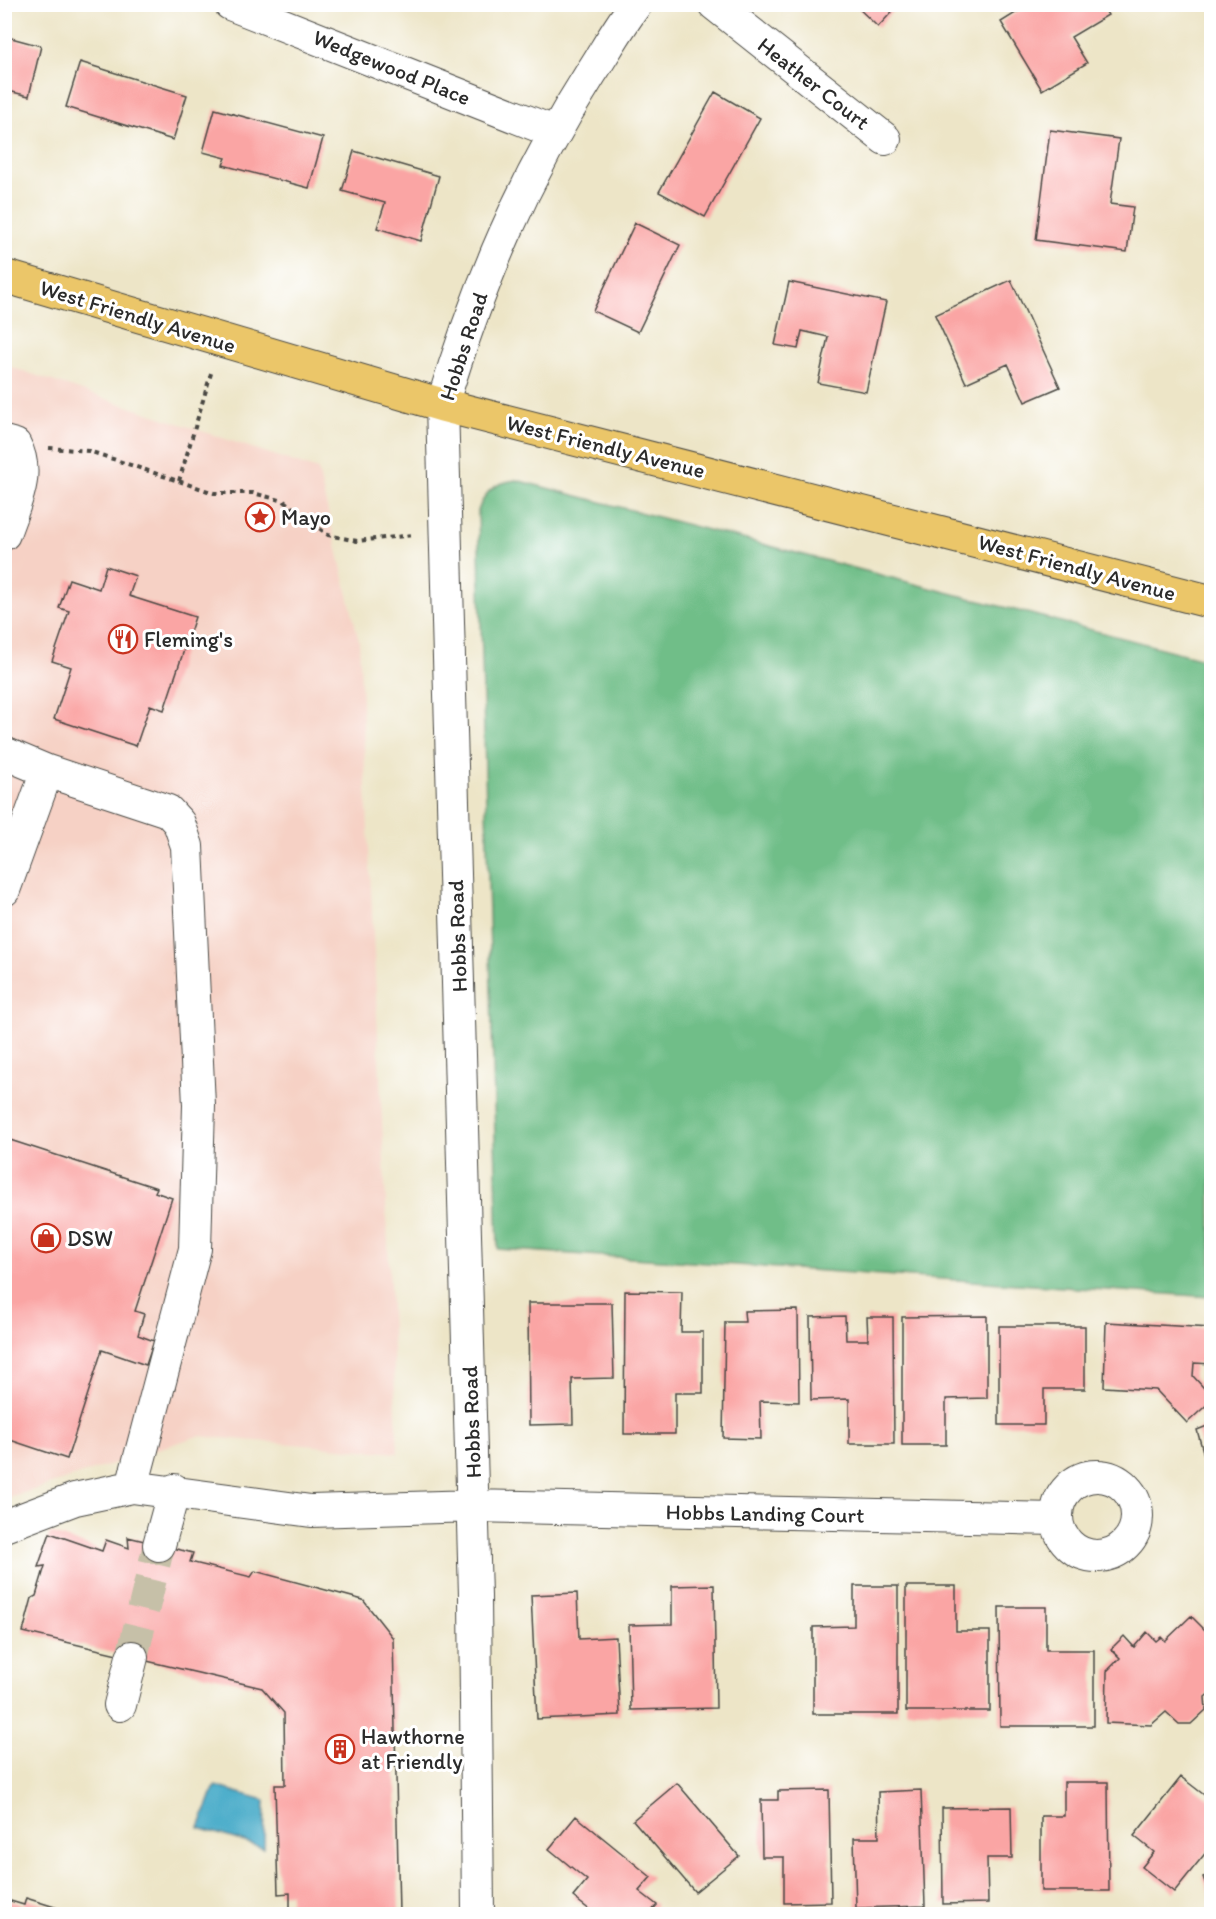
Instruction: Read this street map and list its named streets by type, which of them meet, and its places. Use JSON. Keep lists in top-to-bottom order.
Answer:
{
  "streets": {
    "main road": ["West Friendly Avenue"],
    "street": [
      "Wedgewood Place",
      "Heather Court",
      "Hobbs Road",
      "Hobbs Landing Court"
    ]
  },
  "crossings": [
    ["Wedgewood Place", "Hobbs Road"],
    ["West Friendly Avenue", "Hobbs Road"],
    ["Hobbs Road", "Hobbs Landing Court"]
  ],
  "places": {
    "place": ["Mayo"],
    "restaurant": ["Fleming's"],
    "shop": ["DSW"],
    "building": ["Hawthorne at Friendly"]
  }
}
